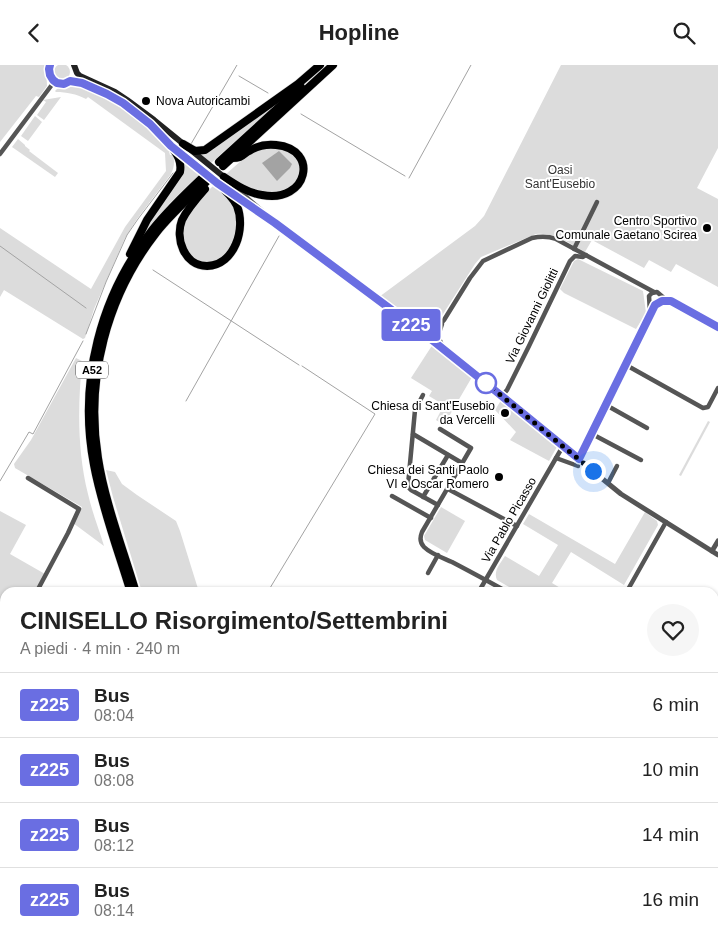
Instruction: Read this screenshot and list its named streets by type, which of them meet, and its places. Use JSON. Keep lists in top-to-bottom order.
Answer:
{
  "streets": {
    "highway": ["A52"],
    "street": ["Via Giovanni Giolitti", "Via Pablo Picasso"]
  },
  "parks": ["Oasi Sant'Eusebio"],
  "places": [
    "Nova Autoricambi",
    "Centro Sportivo Comunale Gaetano Scirea",
    "Chiesa di Sant'Eusebio da Vercelli",
    "Chiesa dei Santi Paolo VI e Oscar Romero"
  ],
  "lines": ["bus line z225"],
  "page": {
    "header": "Hopline",
    "on_map": "z225",
    "heading": ["CINISELLO Risorgimento/Settembrini", "A piedi · 4 min · 240 m"],
    "list": [
      {
        "mark": "z225",
        "name": "Bus",
        "note": "08:04",
        "value": "6 min"
      },
      {
        "mark": "z225",
        "name": "Bus",
        "note": "08:08",
        "value": "10 min"
      },
      {
        "mark": "z225",
        "name": "Bus",
        "note": "08:12",
        "value": "14 min"
      },
      {
        "mark": "z225",
        "name": "Bus",
        "note": "08:14",
        "value": "16 min"
      }
    ]
  }
}
